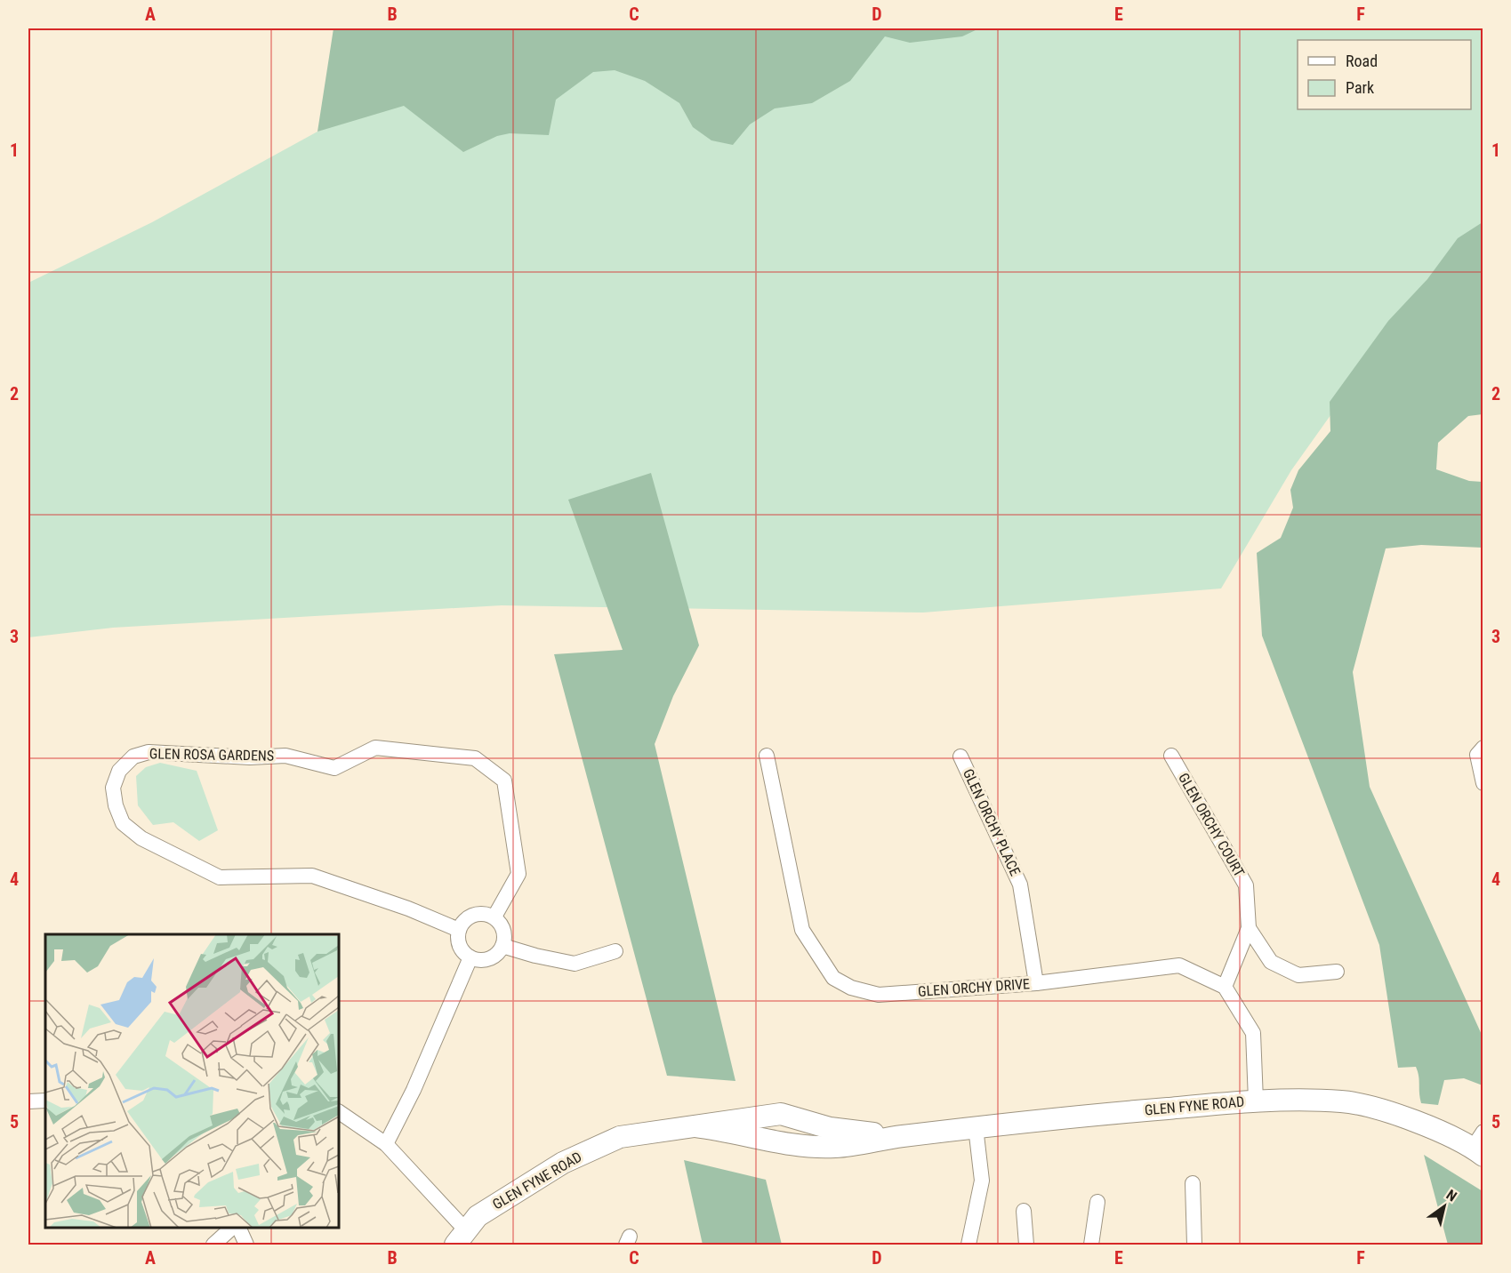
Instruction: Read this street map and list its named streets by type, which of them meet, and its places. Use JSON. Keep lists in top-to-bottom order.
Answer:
{
  "streets": {
    "street": [
      "GLEN ROSA GARDENS",
      "GLEN ORCHY PLACE",
      "GLEN ORCHY COURT",
      "GLEN ORCHY DRIVE",
      "GLEN FYNE ROAD"
    ]
  },
  "crossings": [
    ["GLEN ORCHY PLACE", "GLEN ORCHY DRIVE"],
    ["GLEN ORCHY COURT", "GLEN ORCHY DRIVE"]
  ],
  "legend": ["Road", "Park"],
  "north": "top right",
  "grid": {
    "columns": [
      "A",
      "B",
      "C",
      "D",
      "E",
      "F"
    ],
    "rows": [
      "1",
      "2",
      "3",
      "4",
      "5"
    ]
  }
}
